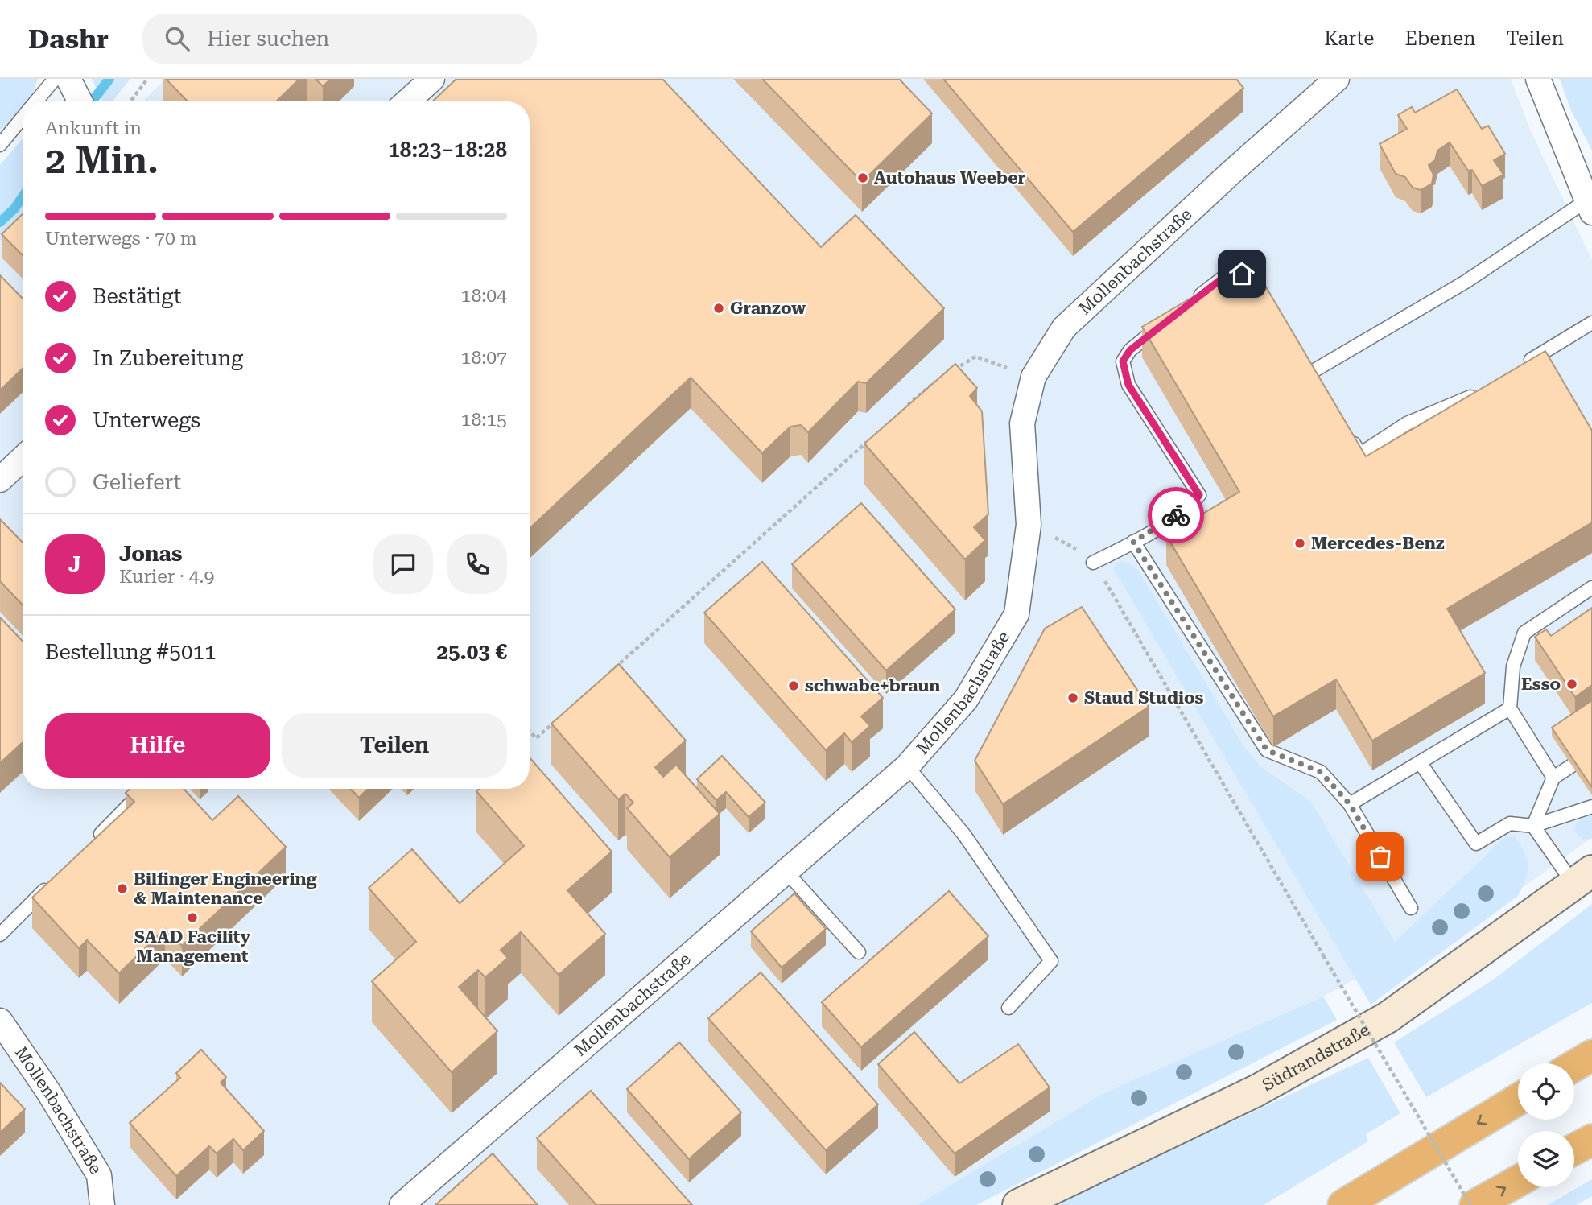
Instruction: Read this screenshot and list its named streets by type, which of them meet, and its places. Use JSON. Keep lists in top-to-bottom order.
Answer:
{
  "streets": {
    "main road": ["Südrandstraße"],
    "street": ["Mollenbachstraße"]
  },
  "places": [
    "Autohaus Weeber",
    "Granzow",
    "Mercedes-Benz",
    "Esso",
    "schwabe+braun",
    "Staud Studios",
    "Bilfinger Engineering & Maintenance",
    "SAAD Facility Management"
  ],
  "page": {
    "header": "Dashr",
    "search": "Hier suchen",
    "nav": ["Karte", "Ebenen", "Teilen"],
    "heading": ["2 Min.", "Ankunft in", "18:23–18:28"],
    "panel": [
      "Jonas",
      "Kurier · 4.9",
      "Bestellung #5011",
      "25.03 €"
    ],
    "bar": "Unterwegs · 70 m",
    "list": [
      ["Bestätigt", "18:04"],
      ["In Zubereitung", "18:07"],
      ["Unterwegs", "18:15"],
      "Geliefert"
    ],
    "round": "J",
    "buttons": ["Hilfe", "Teilen"]
  }
}
